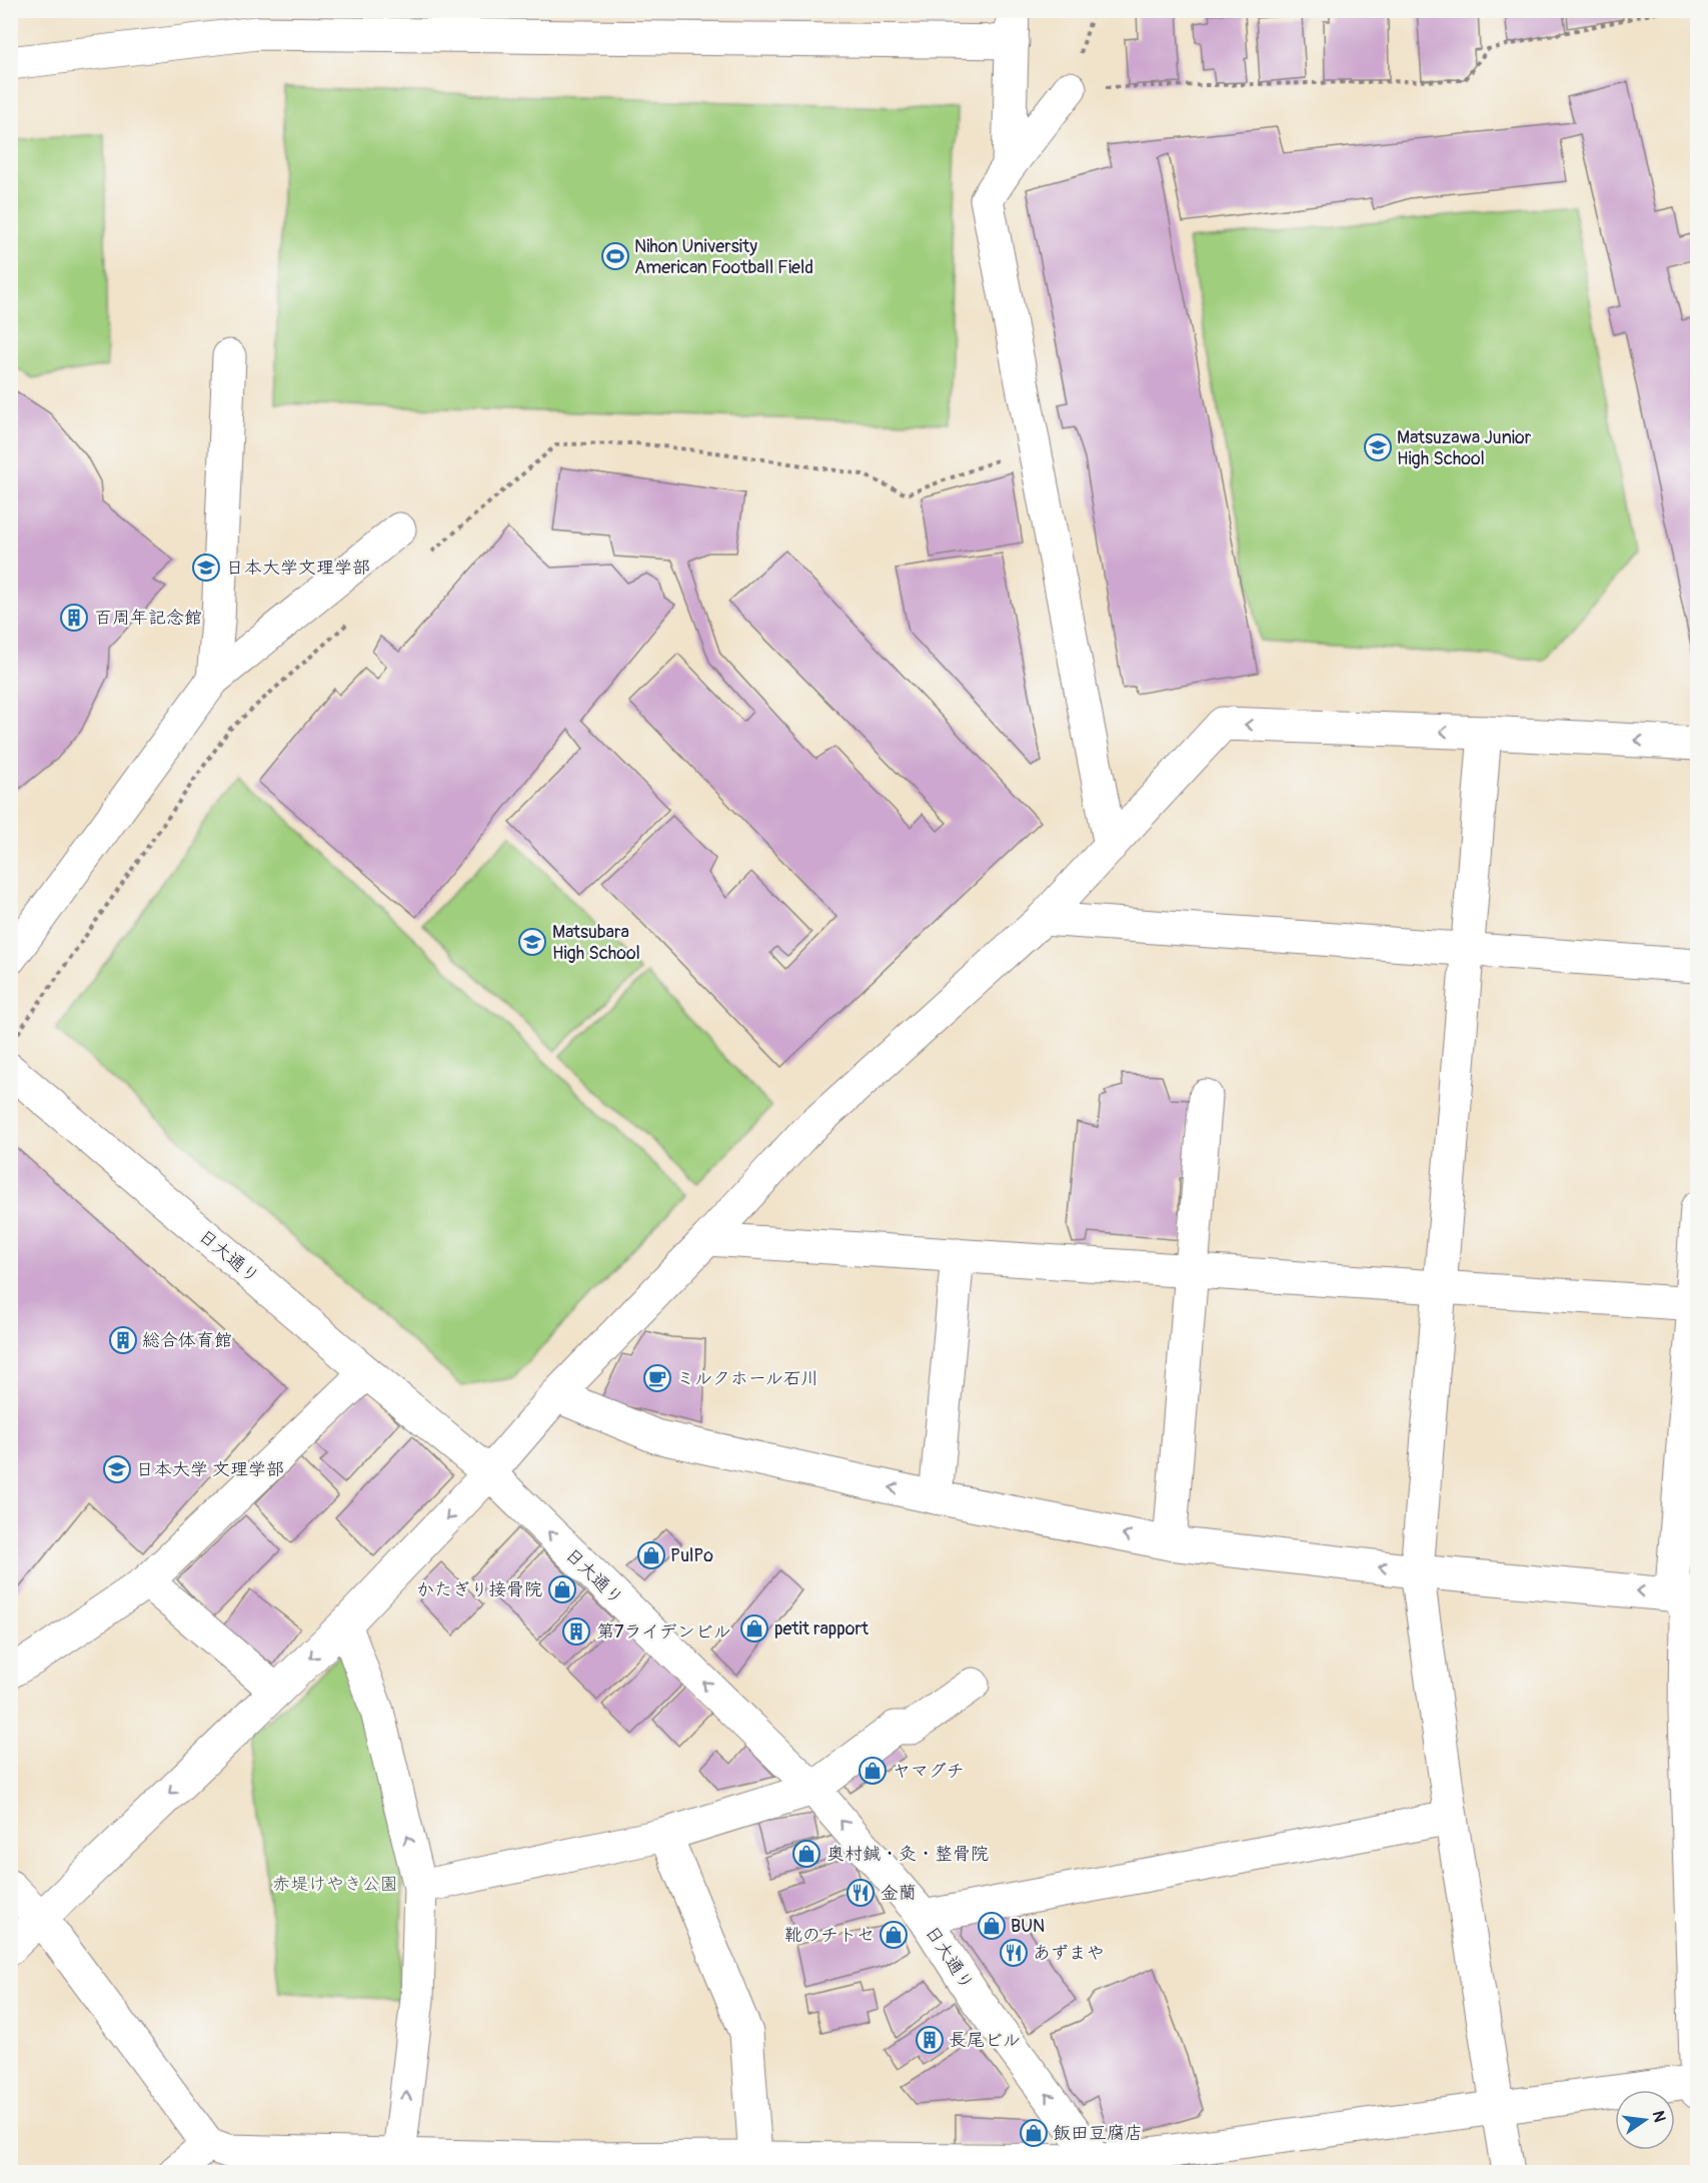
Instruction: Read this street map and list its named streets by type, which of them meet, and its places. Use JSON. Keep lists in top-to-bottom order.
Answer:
{
  "streets": {
    "street": ["日大通り"]
  },
  "one_way": ["日大通り"],
  "parks": ["赤堤けやき公園"],
  "places": {
    "sports": ["Nihon University American Football Field"],
    "school or university": [
      "Matsuzawa Junior High School",
      "日本大学文理学部",
      "Matsubara High School",
      "日本大学 文理学部"
    ],
    "building": [
      "百周年記念館",
      "総合体育館",
      "第7ライデンビル",
      "長尾ビル"
    ],
    "cafe": ["ミルクホール石川"],
    "shop": [
      "PulPo",
      "かたぎり接骨院",
      "petit rapport",
      "ヤマグチ",
      "奥村鍼・灸・整骨院",
      "BUN",
      "靴のチトセ",
      "飯田豆腐店"
    ],
    "restaurant": ["金蘭", "あずまや"]
  },
  "north": "right"
}
